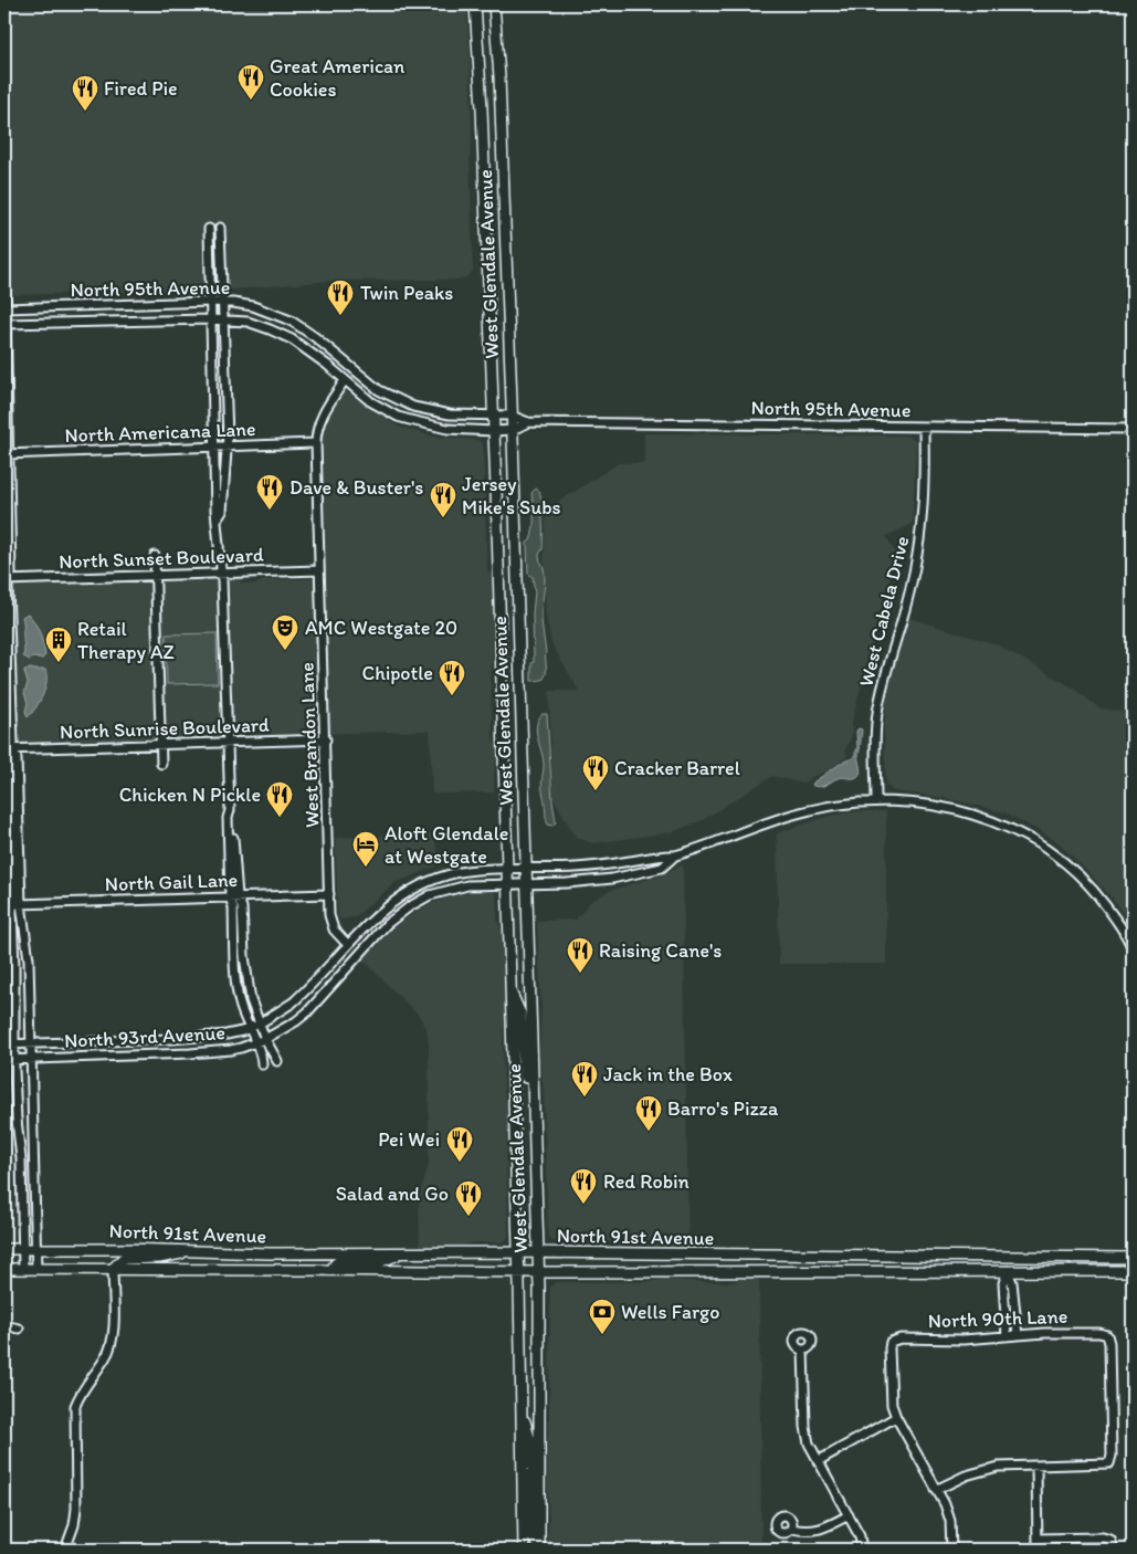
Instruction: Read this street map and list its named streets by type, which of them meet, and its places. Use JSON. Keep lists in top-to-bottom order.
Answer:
{
  "streets": {
    "main road": ["West Glendale Avenue", "North 91st Avenue"],
    "street": [
      "North 95th Avenue",
      "North Americana Lane",
      "North Sunset Boulevard",
      "West Cabela Drive",
      "North Sunrise Boulevard",
      "West Brandon Lane",
      "North Gail Lane",
      "North 93rd Avenue",
      "North 90th Lane"
    ]
  },
  "crossings": [
    ["West Glendale Avenue", "North 95th Avenue"],
    ["West Glendale Avenue", "North 93rd Avenue"],
    ["West Glendale Avenue", "North 91st Avenue"],
    ["North 95th Avenue", "West Cabela Drive"],
    ["North 95th Avenue", "West Brandon Lane"],
    ["North Americana Lane", "West Brandon Lane"],
    ["North Sunset Boulevard", "West Brandon Lane"],
    ["North Sunrise Boulevard", "West Brandon Lane"],
    ["West Brandon Lane", "North Gail Lane"],
    ["West Brandon Lane", "North 93rd Avenue"]
  ],
  "places": {
    "restaurant": [
      "Great American Cookies",
      "Fired Pie",
      "Twin Peaks",
      "Dave & Buster's",
      "Jersey Mike's Subs",
      "Chipotle",
      "Cracker Barrel",
      "Chicken N Pickle",
      "Raising Cane's",
      "Jack in the Box",
      "Barro's Pizza",
      "Pei Wei",
      "Red Robin",
      "Salad and Go"
    ],
    "theatre": ["AMC Westgate 20"],
    "building": ["Retail Therapy AZ"],
    "hotel": ["Aloft Glendale at Westgate"],
    "bank": ["Wells Fargo"]
  }
}
